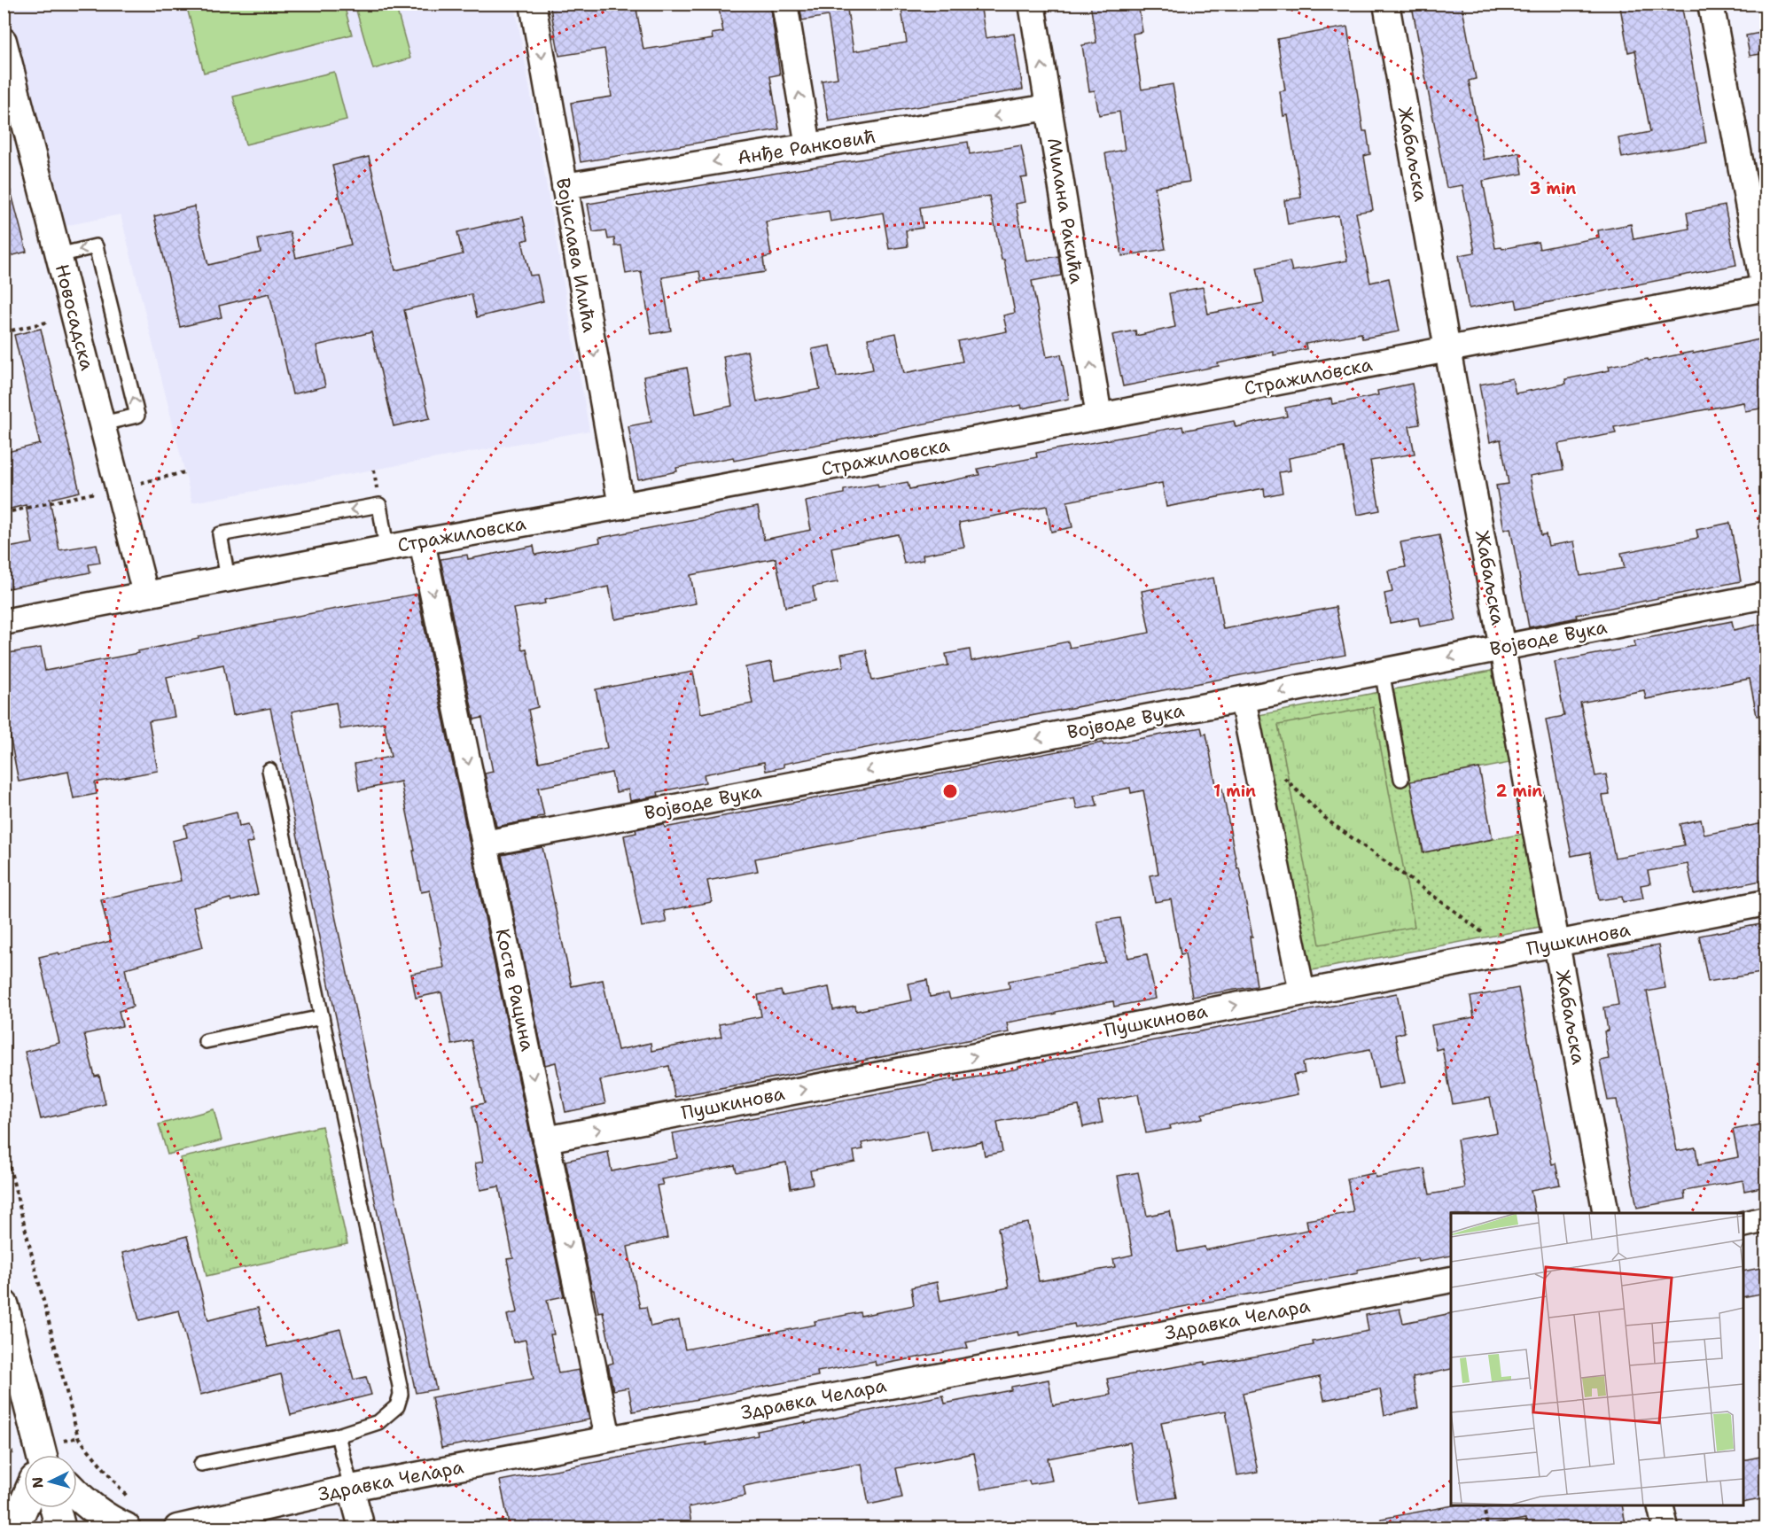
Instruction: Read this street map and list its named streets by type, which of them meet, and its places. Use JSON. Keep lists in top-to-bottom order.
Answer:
{
  "streets": {
    "street": [
      "Анђе Ранковић",
      "Жабаљска",
      "Милана Ракића",
      "Војислава Илића",
      "Новосадска",
      "Стражиловска",
      "Војводе Вука",
      "Пушкинова",
      "Косте Рацина",
      "Здравка Челара"
    ]
  },
  "crossings": [
    ["Анђе Ранковић", "Милана Ракића"],
    ["Анђе Ранковић", "Војислава Илића"],
    ["Жабаљска", "Стражиловска"],
    ["Жабаљска", "Војводе Вука"],
    ["Жабаљска", "Пушкинова"],
    ["Милана Ракића", "Стражиловска"],
    ["Војислава Илића", "Стражиловска"],
    ["Новосадска", "Стражиловска"],
    ["Стражиловска", "Косте Рацина"],
    ["Војводе Вука", "Косте Рацина"],
    ["Пушкинова", "Косте Рацина"],
    ["Косте Рацина", "Здравка Челара"]
  ],
  "one_way": [
    "Анђе Ранковић",
    "Милана Ракића",
    "Војислава Илића",
    "Војводе Вука",
    "Пушкинова",
    "Косте Рацина"
  ],
  "north": "left",
  "rings": ["3 min", "1 min", "2 min"]
}
